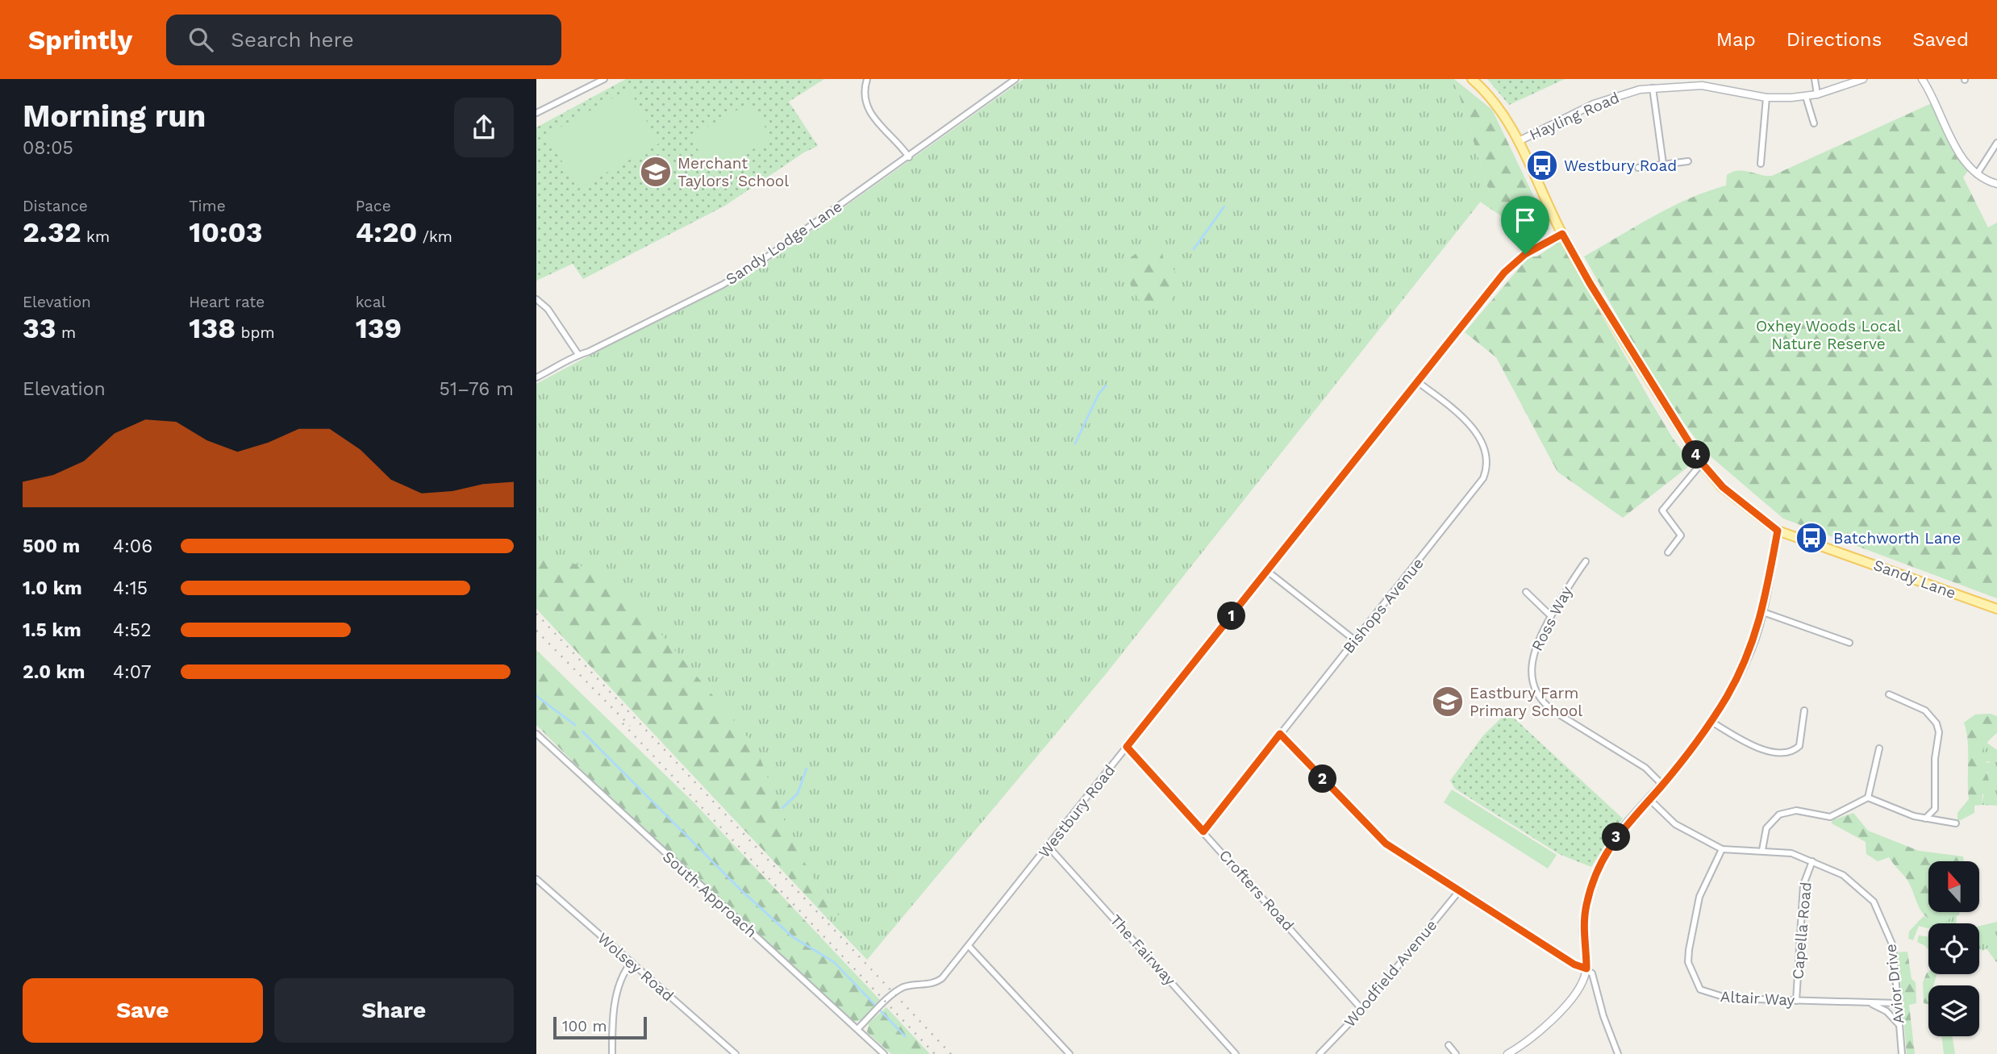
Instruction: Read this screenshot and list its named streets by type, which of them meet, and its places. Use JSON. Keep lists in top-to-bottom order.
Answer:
{
  "streets": {
    "main road": ["Sandy Lane"],
    "street": [
      "Hayling Road",
      "Sandy Lodge Lane",
      "Bishops Avenue",
      "Ross Way",
      "Westbury Road",
      "Crofters Road",
      "South Approach",
      "Capella Road",
      "The Fairway",
      "Wolsey Road",
      "Woodfield Avenue",
      "Avior Drive",
      "Altair Way"
    ]
  },
  "crossings": [
    ["Hayling Road", "Sandy Lane"],
    ["Sandy Lane", "Westbury Road"],
    ["Bishops Avenue", "Westbury Road"],
    ["Bishops Avenue", "Crofters Road"],
    ["Westbury Road", "Crofters Road"],
    ["Westbury Road", "South Approach"],
    ["Westbury Road", "The Fairway"],
    ["Crofters Road", "Woodfield Avenue"],
    ["Capella Road", "Avior Drive"],
    ["Capella Road", "Altair Way"],
    ["Avior Drive", "Altair Way"]
  ],
  "parks": ["Oxhey Woods Local Nature Reserve"],
  "places": {
    "bus stop": ["Westbury Road", "Batchworth Lane"],
    "school or university": ["Merchant Taylors' School", "Eastbury Farm Primary School"]
  },
  "scale_bar": "100 m",
  "north": "top",
  "page": {
    "header": "Sprintly",
    "search": "Search here",
    "nav": ["Map", "Directions", "Saved"],
    "heading": ["Morning run", "08:05"],
    "stats": [
      ["Distance", "2.32 km"],
      ["Time", "10:03"],
      ["Pace", "4:20 /km"],
      ["Elevation", "33 m"],
      ["Heart rate", "138 bpm"],
      ["kcal", "139"]
    ],
    "chart": ["Elevation", "51–76 m"],
    "pins": [
      "4",
      "1",
      "2",
      "3"
    ],
    "list": [
      {
        "name": "500 m",
        "note": "4:06"
      },
      {
        "name": "1.0 km",
        "note": "4:15"
      },
      {
        "name": "1.5 km",
        "note": "4:52"
      },
      {
        "name": "2.0 km",
        "note": "4:07"
      }
    ],
    "buttons": ["Save", "Share"],
    "scale": "100 m"
  }
}
